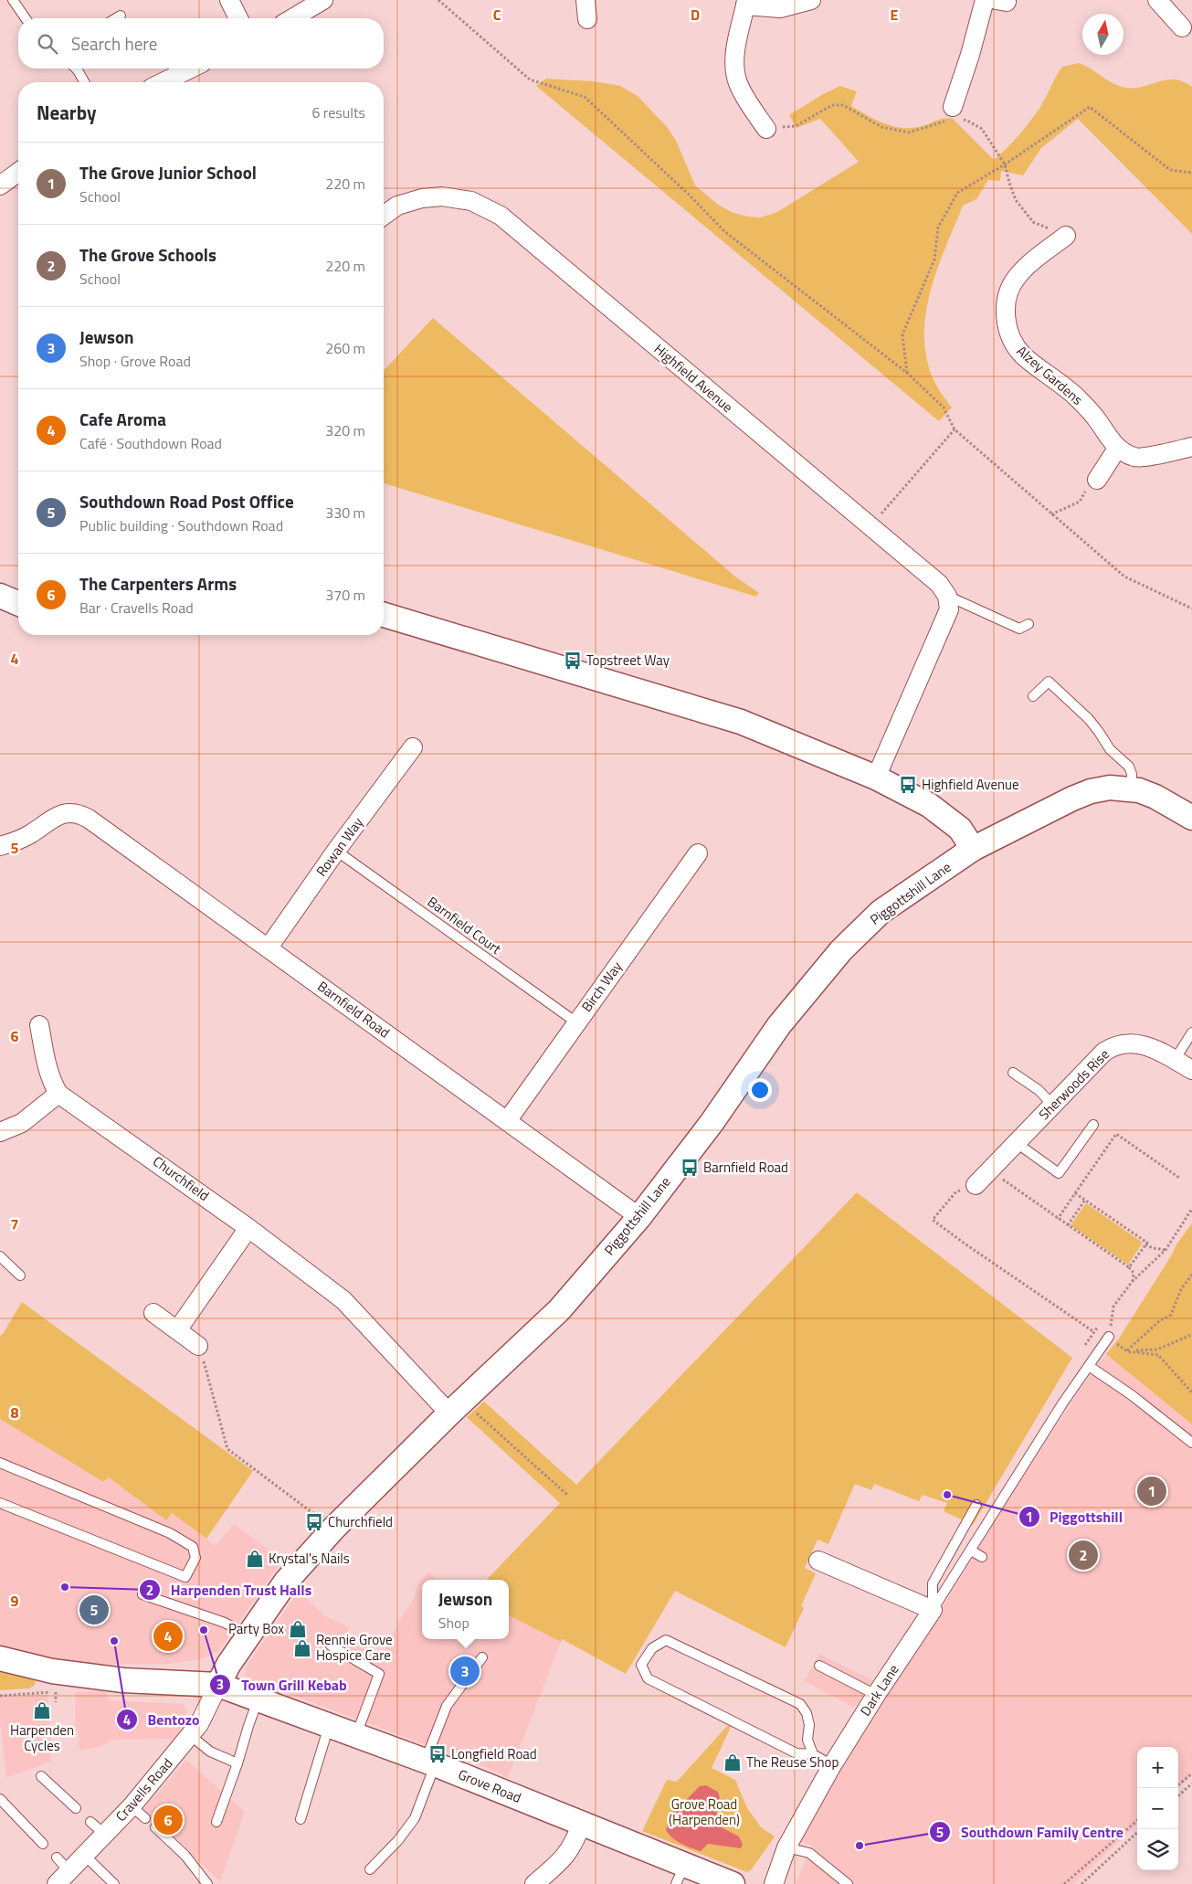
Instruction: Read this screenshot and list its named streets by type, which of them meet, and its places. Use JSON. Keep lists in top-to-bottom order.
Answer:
{
  "streets": {
    "street": [
      "Alzey Gardens",
      "Highfield Avenue",
      "Rowan Way",
      "Piggottshill Lane",
      "Birch Way",
      "Barnfield Road",
      "Sherwoods Rise",
      "Churchfield",
      "Dark Lane",
      "Grove Road",
      "Cravells Road"
    ],
    "lane": ["Barnfield Court"]
  },
  "crossings": [
    ["Rowan Way", "Barnfield Court"],
    ["Rowan Way", "Barnfield Road"],
    ["Piggottshill Lane", "Barnfield Road"],
    ["Piggottshill Lane", "Churchfield"],
    ["Piggottshill Lane", "Grove Road"],
    ["Piggottshill Lane", "Cravells Road"],
    ["Barnfield Court", "Birch Way"],
    ["Birch Way", "Barnfield Road"],
    ["Grove Road", "Cravells Road"]
  ],
  "parks": ["Grove Road (Harpenden)"],
  "places": {
    "bus stop": [
      "Topstreet Way",
      "Highfield Avenue",
      "Barnfield Road",
      "Churchfield",
      "Longfield Road"
    ],
    "other": [
      "Piggottshill",
      "Harpenden Trust Halls",
      "Town Grill Kebab",
      "Bentozo",
      "Southdown Family Centre"
    ],
    "shop": [
      "Krystal's Nails",
      "Party Box",
      "Rennie Grove Hospice Care",
      "Harpenden Cycles",
      "The Reuse Shop"
    ]
  },
  "north": "top",
  "page": {
    "search": "Search here",
    "heading": ["Nearby", "6 results"],
    "list": [
      {
        "mark": "1",
        "name": "The Grove Junior School",
        "note": "School",
        "value": "220 m"
      },
      {
        "mark": "2",
        "name": "The Grove Schools",
        "note": "School",
        "value": "220 m"
      },
      {
        "mark": "3",
        "name": "Jewson",
        "note": "Shop · Grove Road",
        "value": "260 m"
      },
      {
        "mark": "4",
        "name": "Cafe Aroma",
        "note": "Café · Southdown Road",
        "value": "320 m"
      },
      {
        "mark": "5",
        "name": "Southdown Road Post Office",
        "note": "Public building · Southdown Road",
        "value": "330 m"
      },
      {
        "mark": "6",
        "name": "The Carpenters Arms",
        "note": "Bar · Cravells Road",
        "value": "370 m"
      }
    ],
    "pins": [
      "1",
      "2",
      "5",
      "4",
      "3",
      "6"
    ],
    "popup": ["Jewson", "Shop"],
    "map_buttons": ["+", "−"]
  },
  "grid": {
    "columns": ["C", "D", "E"],
    "rows": [
      "4",
      "5",
      "6",
      "7",
      "8",
      "9"
    ]
  }
}
